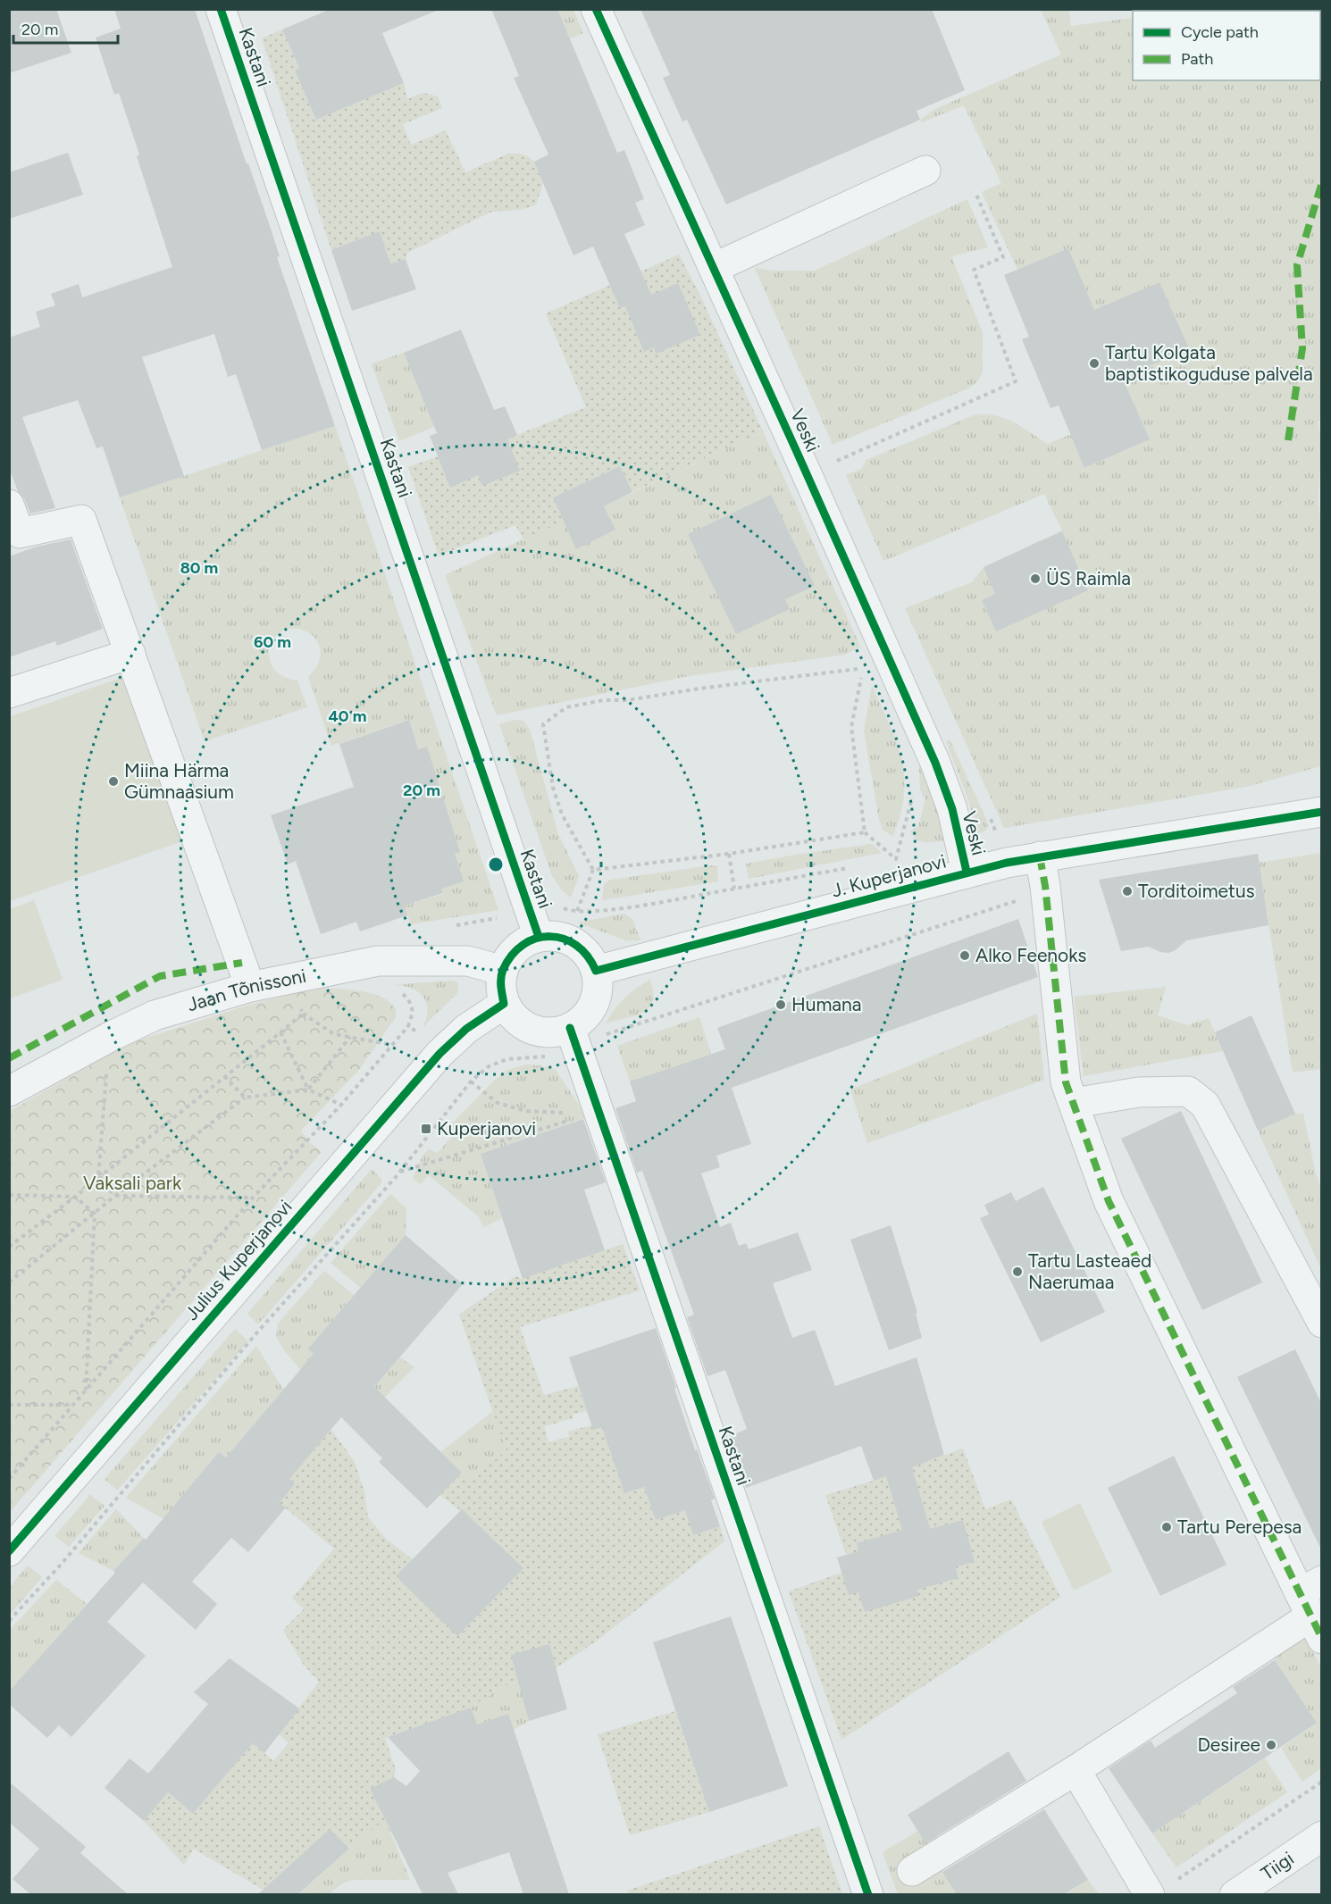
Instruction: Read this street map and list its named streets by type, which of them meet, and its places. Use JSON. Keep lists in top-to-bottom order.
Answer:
{
  "streets": {
    "street": [
      "Kastani",
      "Veski",
      "J. Kuperjanovi",
      "Jaan Tõnissoni",
      "Julius Kuperjanovi",
      "Tiigi"
    ]
  },
  "crossings": [
    ["Kastani", "J. Kuperjanovi"],
    ["Kastani", "Jaan Tõnissoni"],
    ["Kastani", "Julius Kuperjanovi"],
    ["Veski", "J. Kuperjanovi"],
    ["J. Kuperjanovi", "Jaan Tõnissoni"],
    ["J. Kuperjanovi", "Julius Kuperjanovi"],
    ["Jaan Tõnissoni", "Julius Kuperjanovi"]
  ],
  "parks": ["Vaksali park"],
  "places": {
    "other": [
      "Tartu Kolgata baptistikoguduse palvela",
      "ÜS Raimla",
      "Miina Härma Gümnaasium",
      "Torditoimetus",
      "Alko Feenoks",
      "Humana",
      "Tartu Lasteaed Naerumaa",
      "Tartu Perepesa",
      "Desiree"
    ],
    "transit": ["Kuperjanovi"]
  },
  "legend": ["Cycle path", "Path"],
  "scale_bar": "20 m",
  "rings": [
    "80 m",
    "60 m",
    "40 m",
    "20 m"
  ]
}
